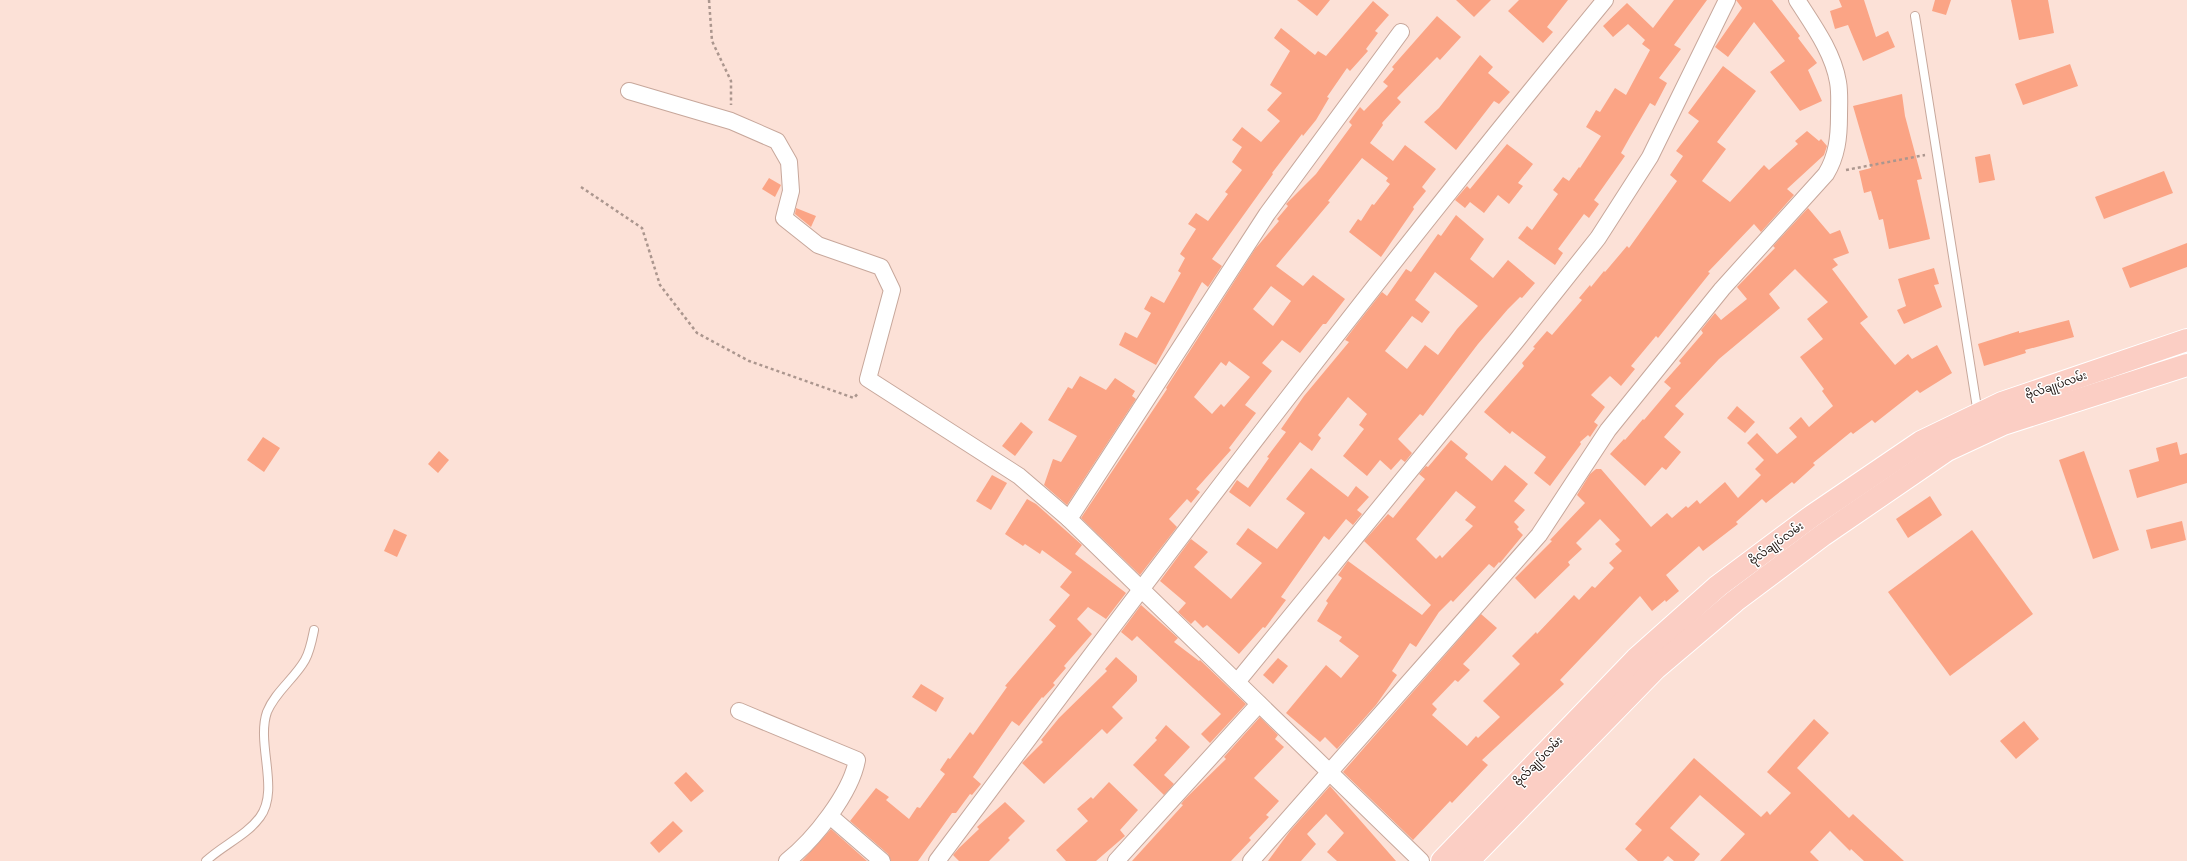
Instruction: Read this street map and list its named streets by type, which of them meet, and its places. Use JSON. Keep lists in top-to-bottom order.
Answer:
{
  "streets": {
    "main road": ["ဗိုလ်ချုပ်လမ်း"]
  }
}
